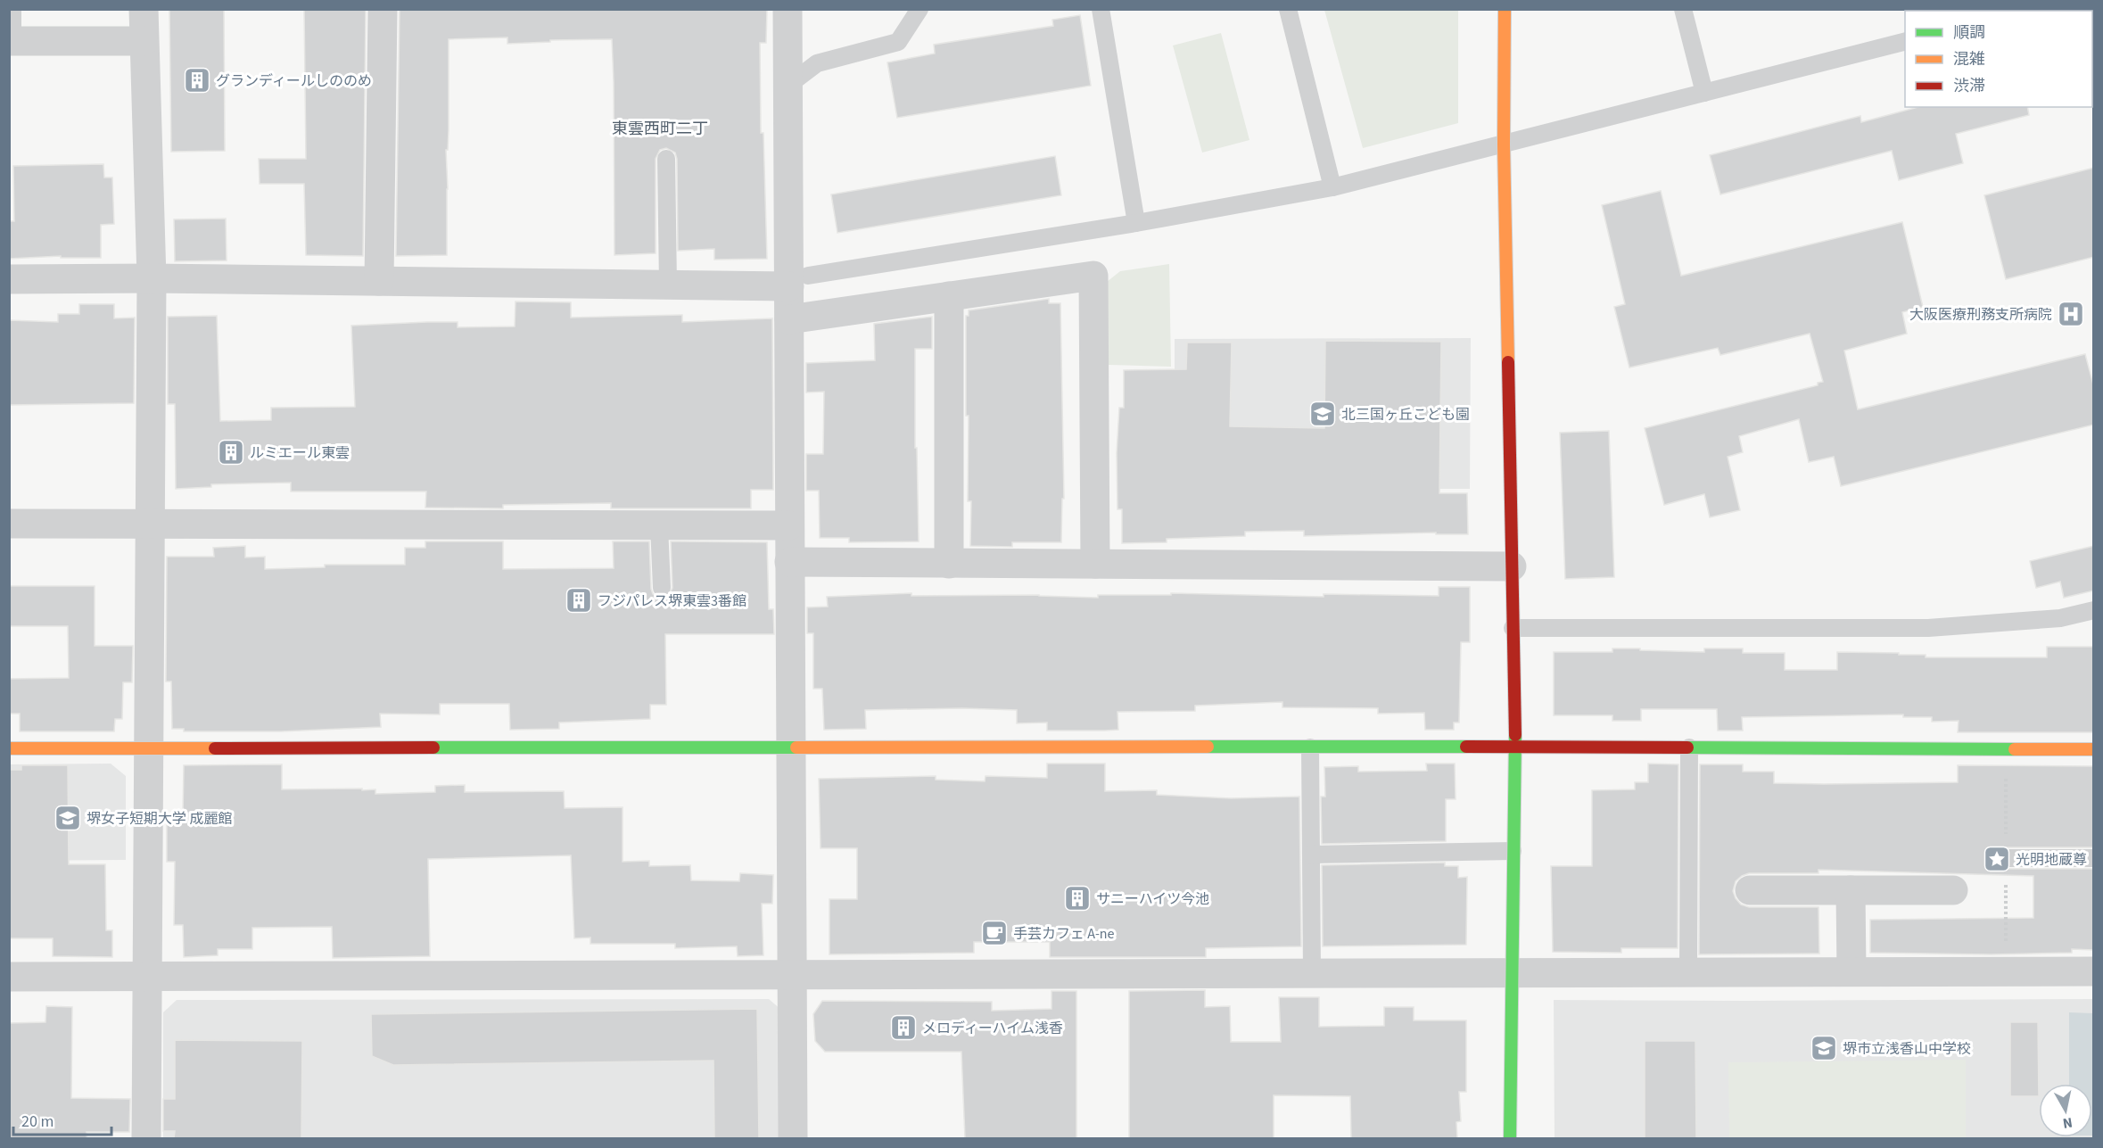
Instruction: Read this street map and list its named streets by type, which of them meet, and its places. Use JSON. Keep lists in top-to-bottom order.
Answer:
{
  "districts": ["東雲西町二丁"],
  "places": {
    "building": [
      "グランディールしののめ",
      "ルミエール東雲",
      "フジパレス堺東雲3番館",
      "サニーハイツ今池",
      "メロディーハイム浅香"
    ],
    "hospital": ["大阪医療刑務支所病院"],
    "school or university": ["北三国ヶ丘こども園", "堺女子短期大学 成麗館", "堺市立浅香山中学校"],
    "place": ["光明地蔵尊"],
    "cafe": ["手芸カフェ A-ne"]
  },
  "legend": ["順調", "混雑", "渋滞"],
  "scale_bar": "20 m",
  "north": "bottom"
}
